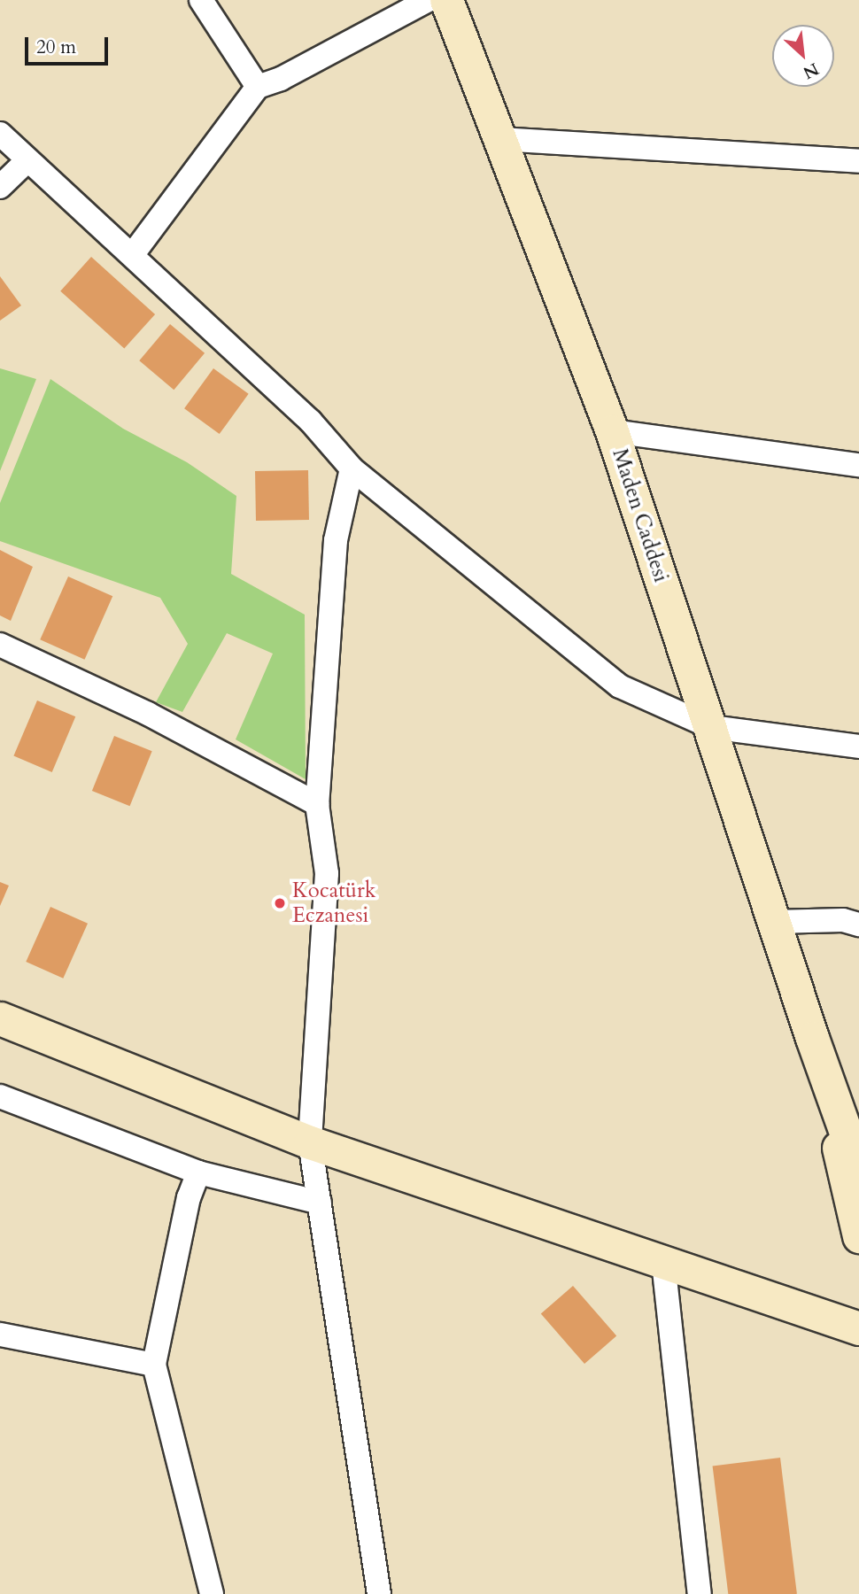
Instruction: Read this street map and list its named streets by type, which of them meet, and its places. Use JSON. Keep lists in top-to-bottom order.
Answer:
{
  "streets": {
    "main road": ["Maden Caddesi"]
  },
  "places": ["Kocatürk Eczanesi"],
  "scale_bar": "20 m",
  "north": "bottom right"
}
